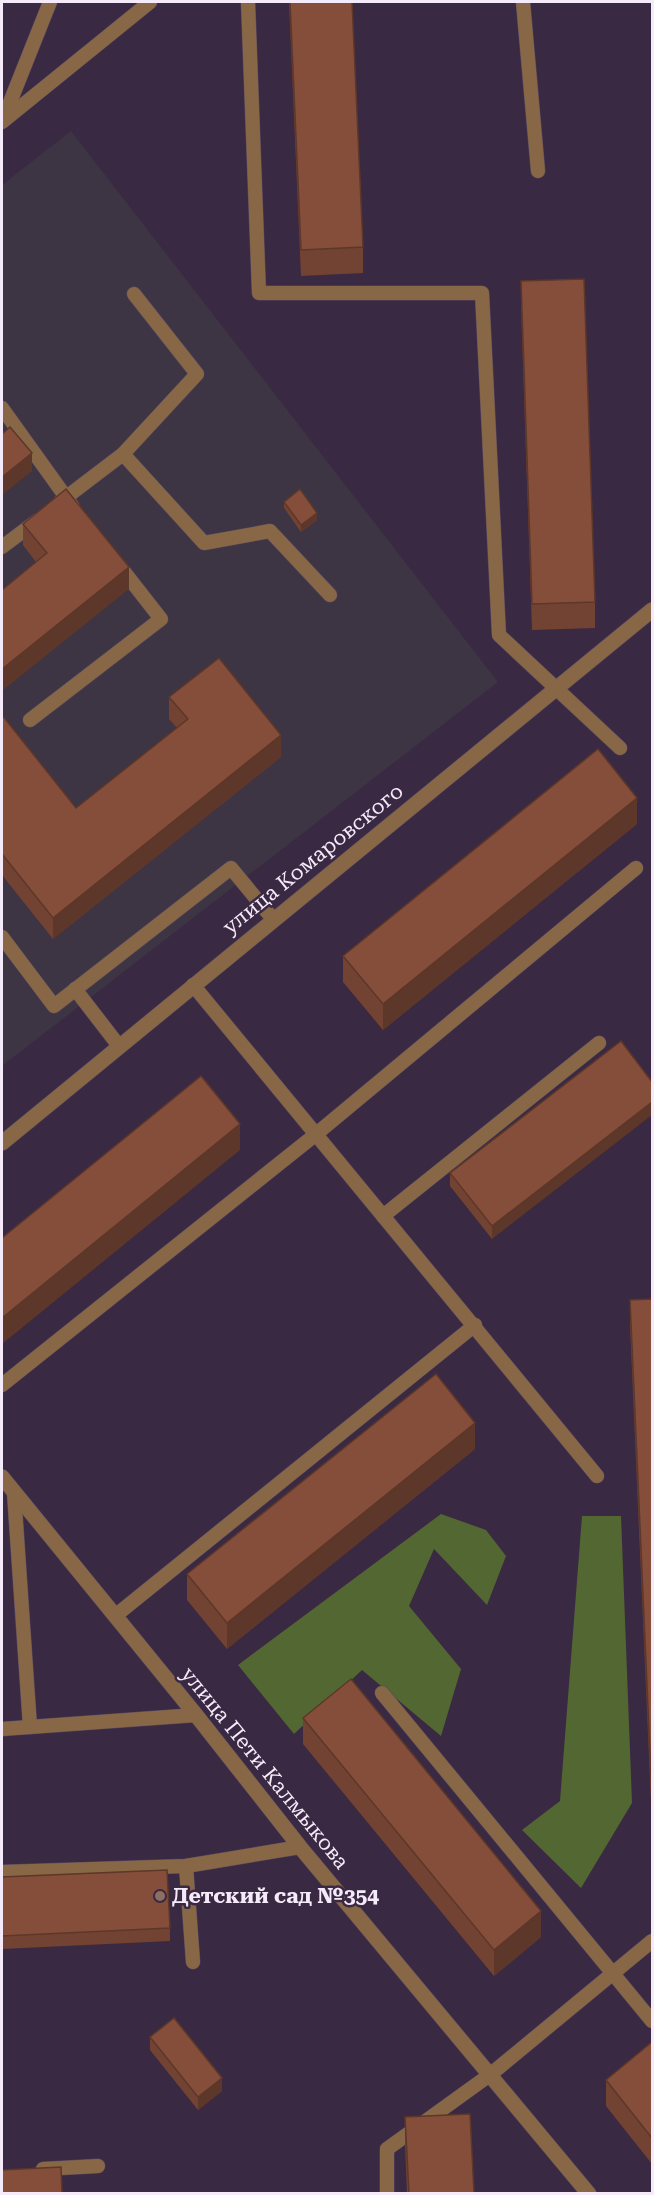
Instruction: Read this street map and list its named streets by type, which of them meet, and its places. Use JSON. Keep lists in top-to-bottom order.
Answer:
{
  "streets": {
    "street": ["улица Комаровского", "улица Пети Калмыкова"]
  },
  "places": ["Детский сад №354"]
}
